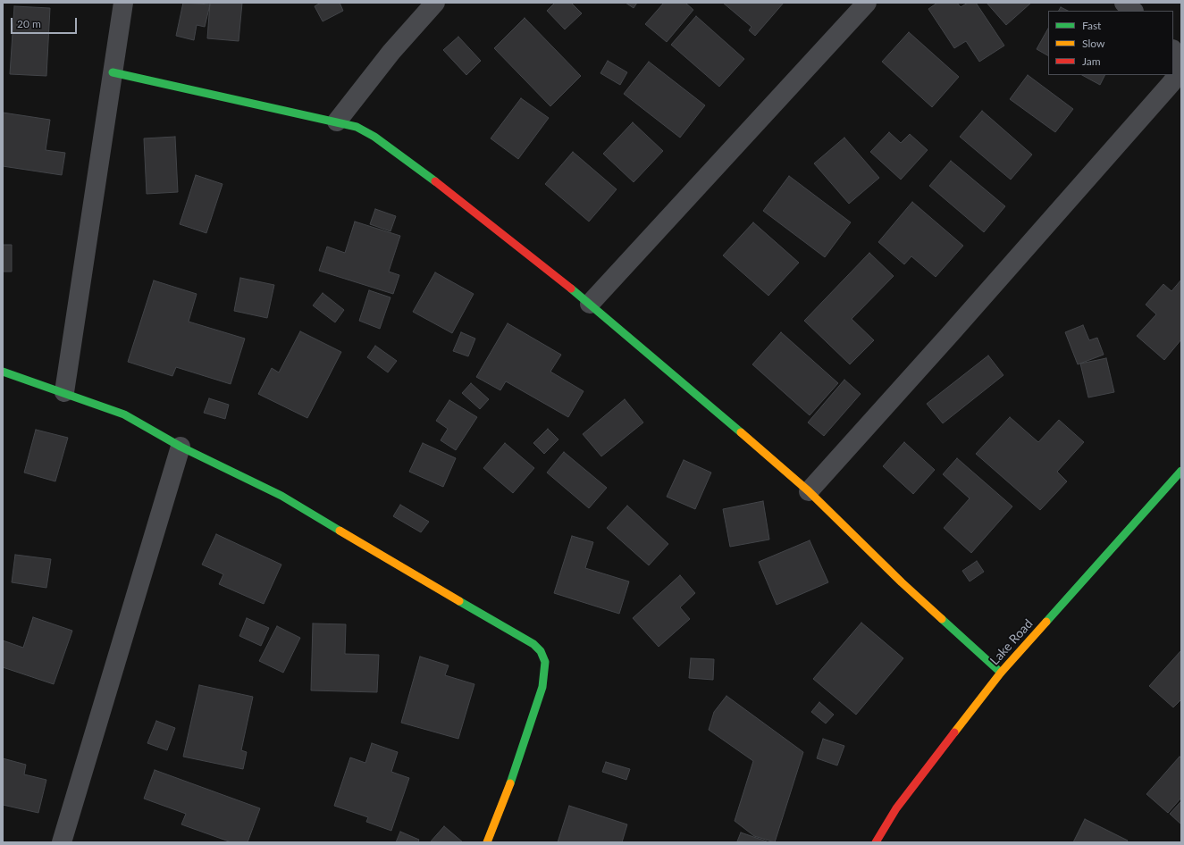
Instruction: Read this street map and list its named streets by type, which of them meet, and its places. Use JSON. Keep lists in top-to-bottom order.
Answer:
{
  "streets": {
    "street": ["Lake Road"]
  },
  "legend": ["Fast", "Slow", "Jam"],
  "scale_bar": "20 m"
}
